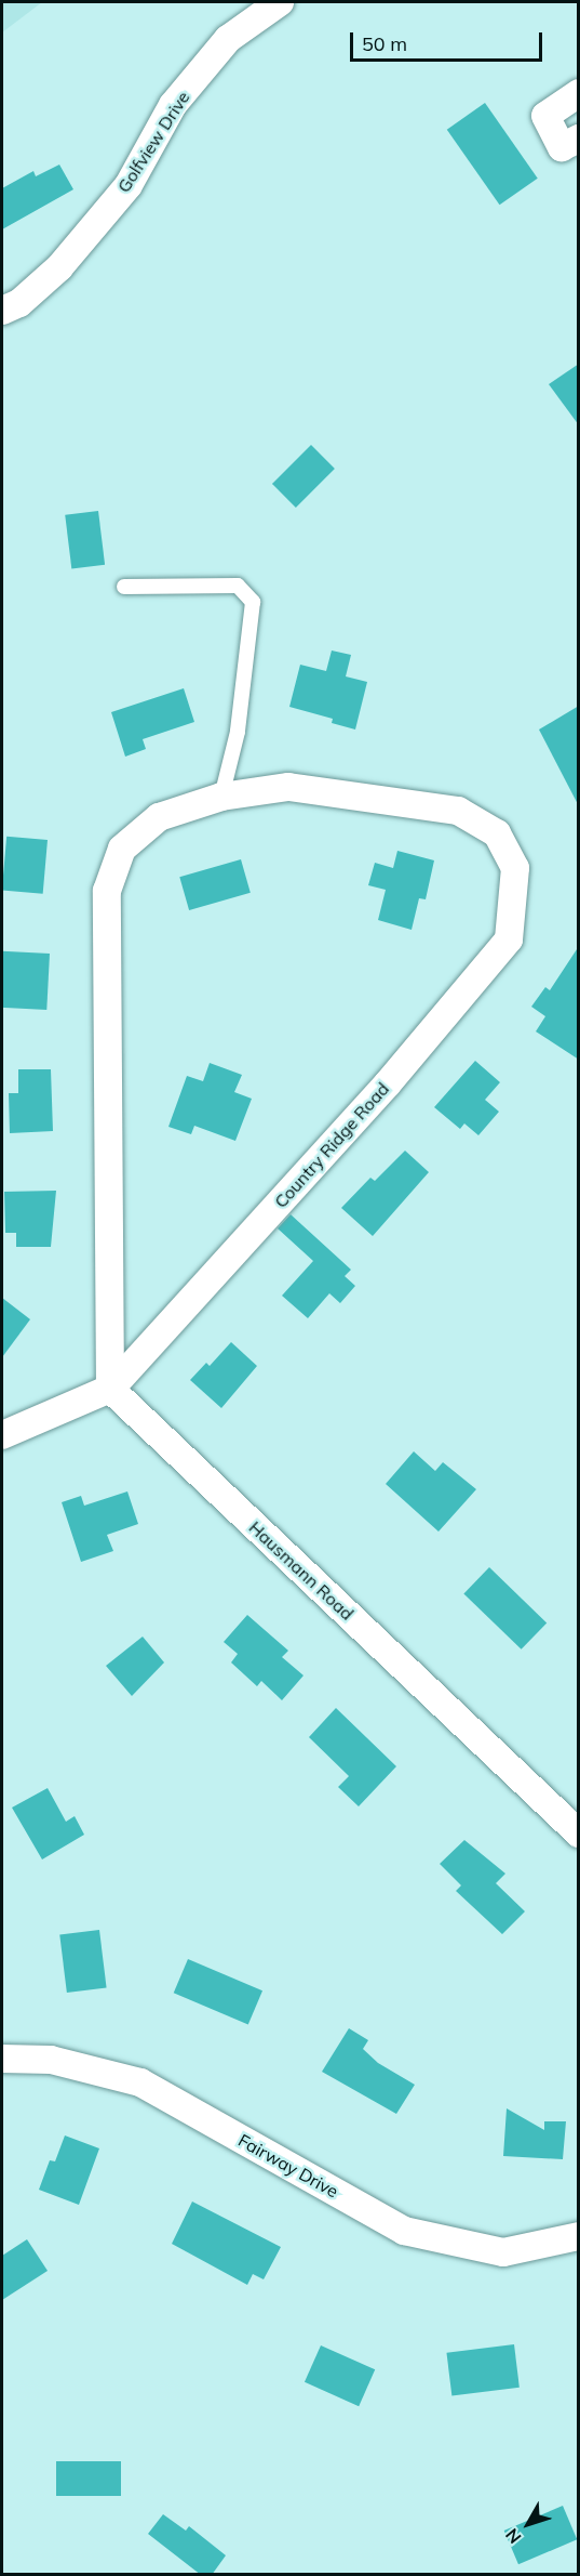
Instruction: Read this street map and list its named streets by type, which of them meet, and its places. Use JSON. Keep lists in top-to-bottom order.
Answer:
{
  "streets": {
    "street": [
      "Golfview Drive",
      "Country Ridge Road",
      "Hausmann Road",
      "Fairway Drive"
    ]
  },
  "crossings": [
    ["Country Ridge Road", "Hausmann Road"]
  ],
  "scale_bar": "50 m",
  "north": "bottom left"
}
